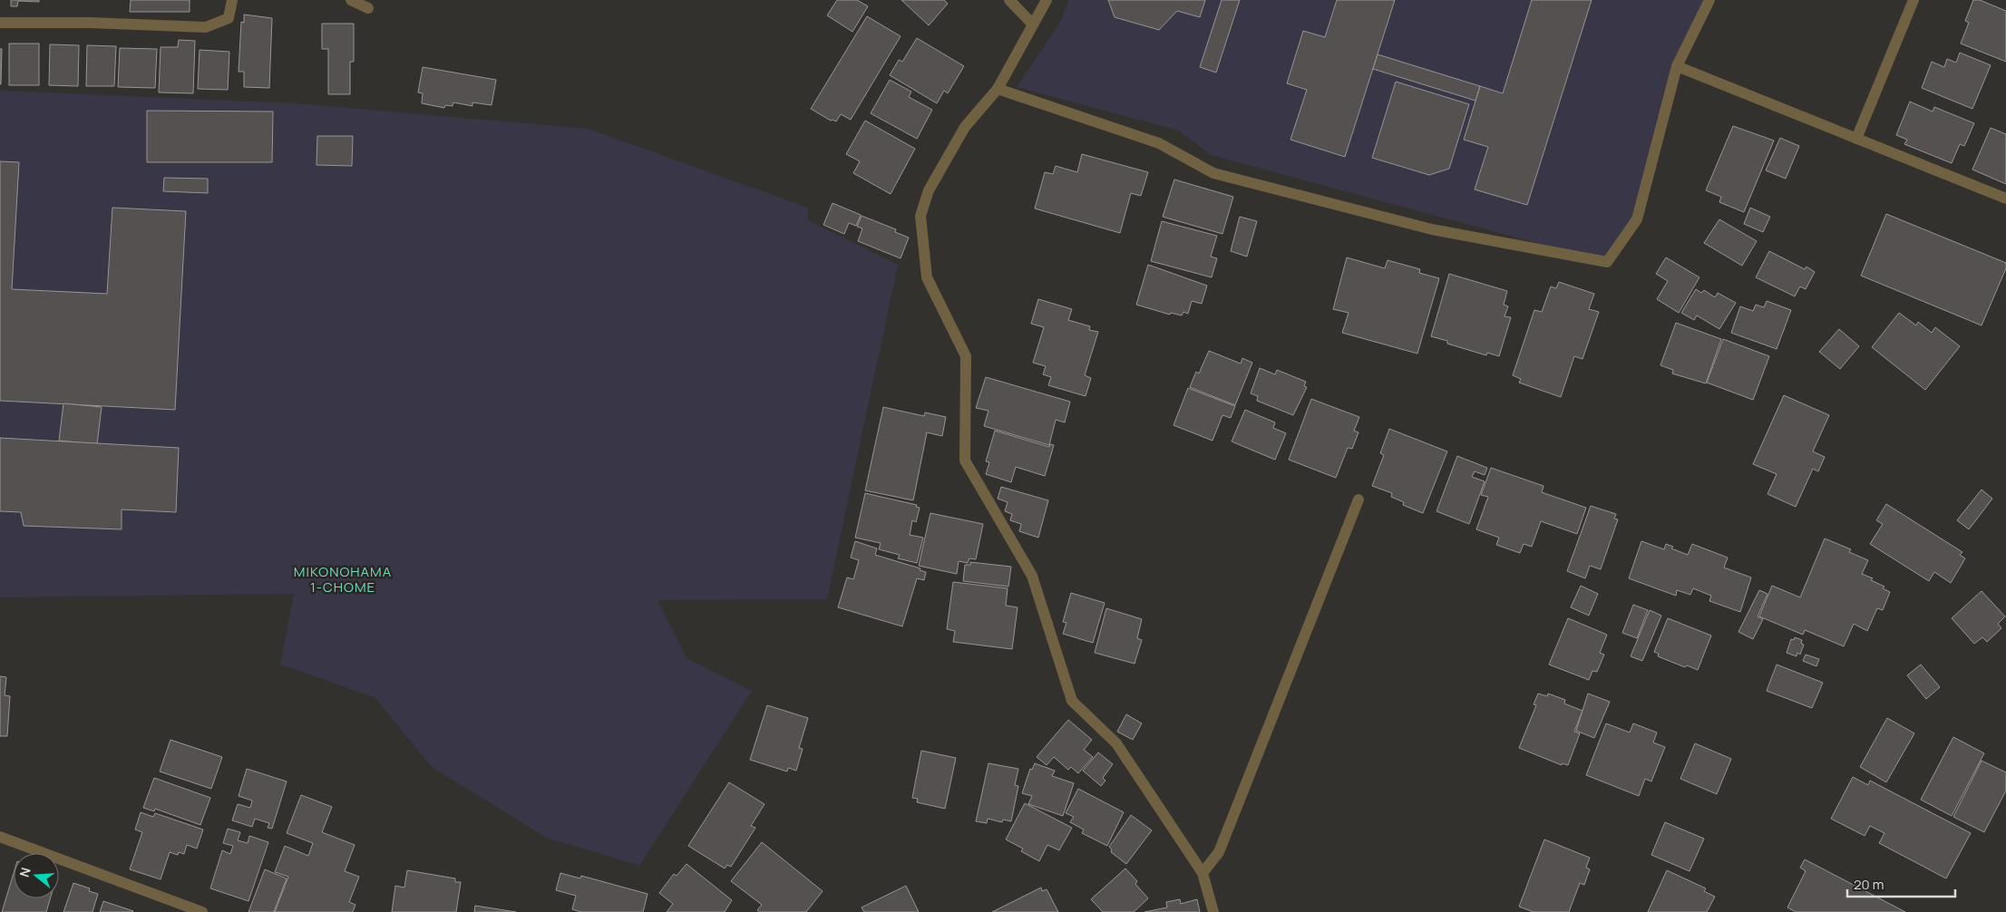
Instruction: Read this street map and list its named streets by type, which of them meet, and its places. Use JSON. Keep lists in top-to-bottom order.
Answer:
{
  "districts": ["MIKONOHAMA 1-CHOME"],
  "scale_bar": "20 m",
  "north": "left"
}
